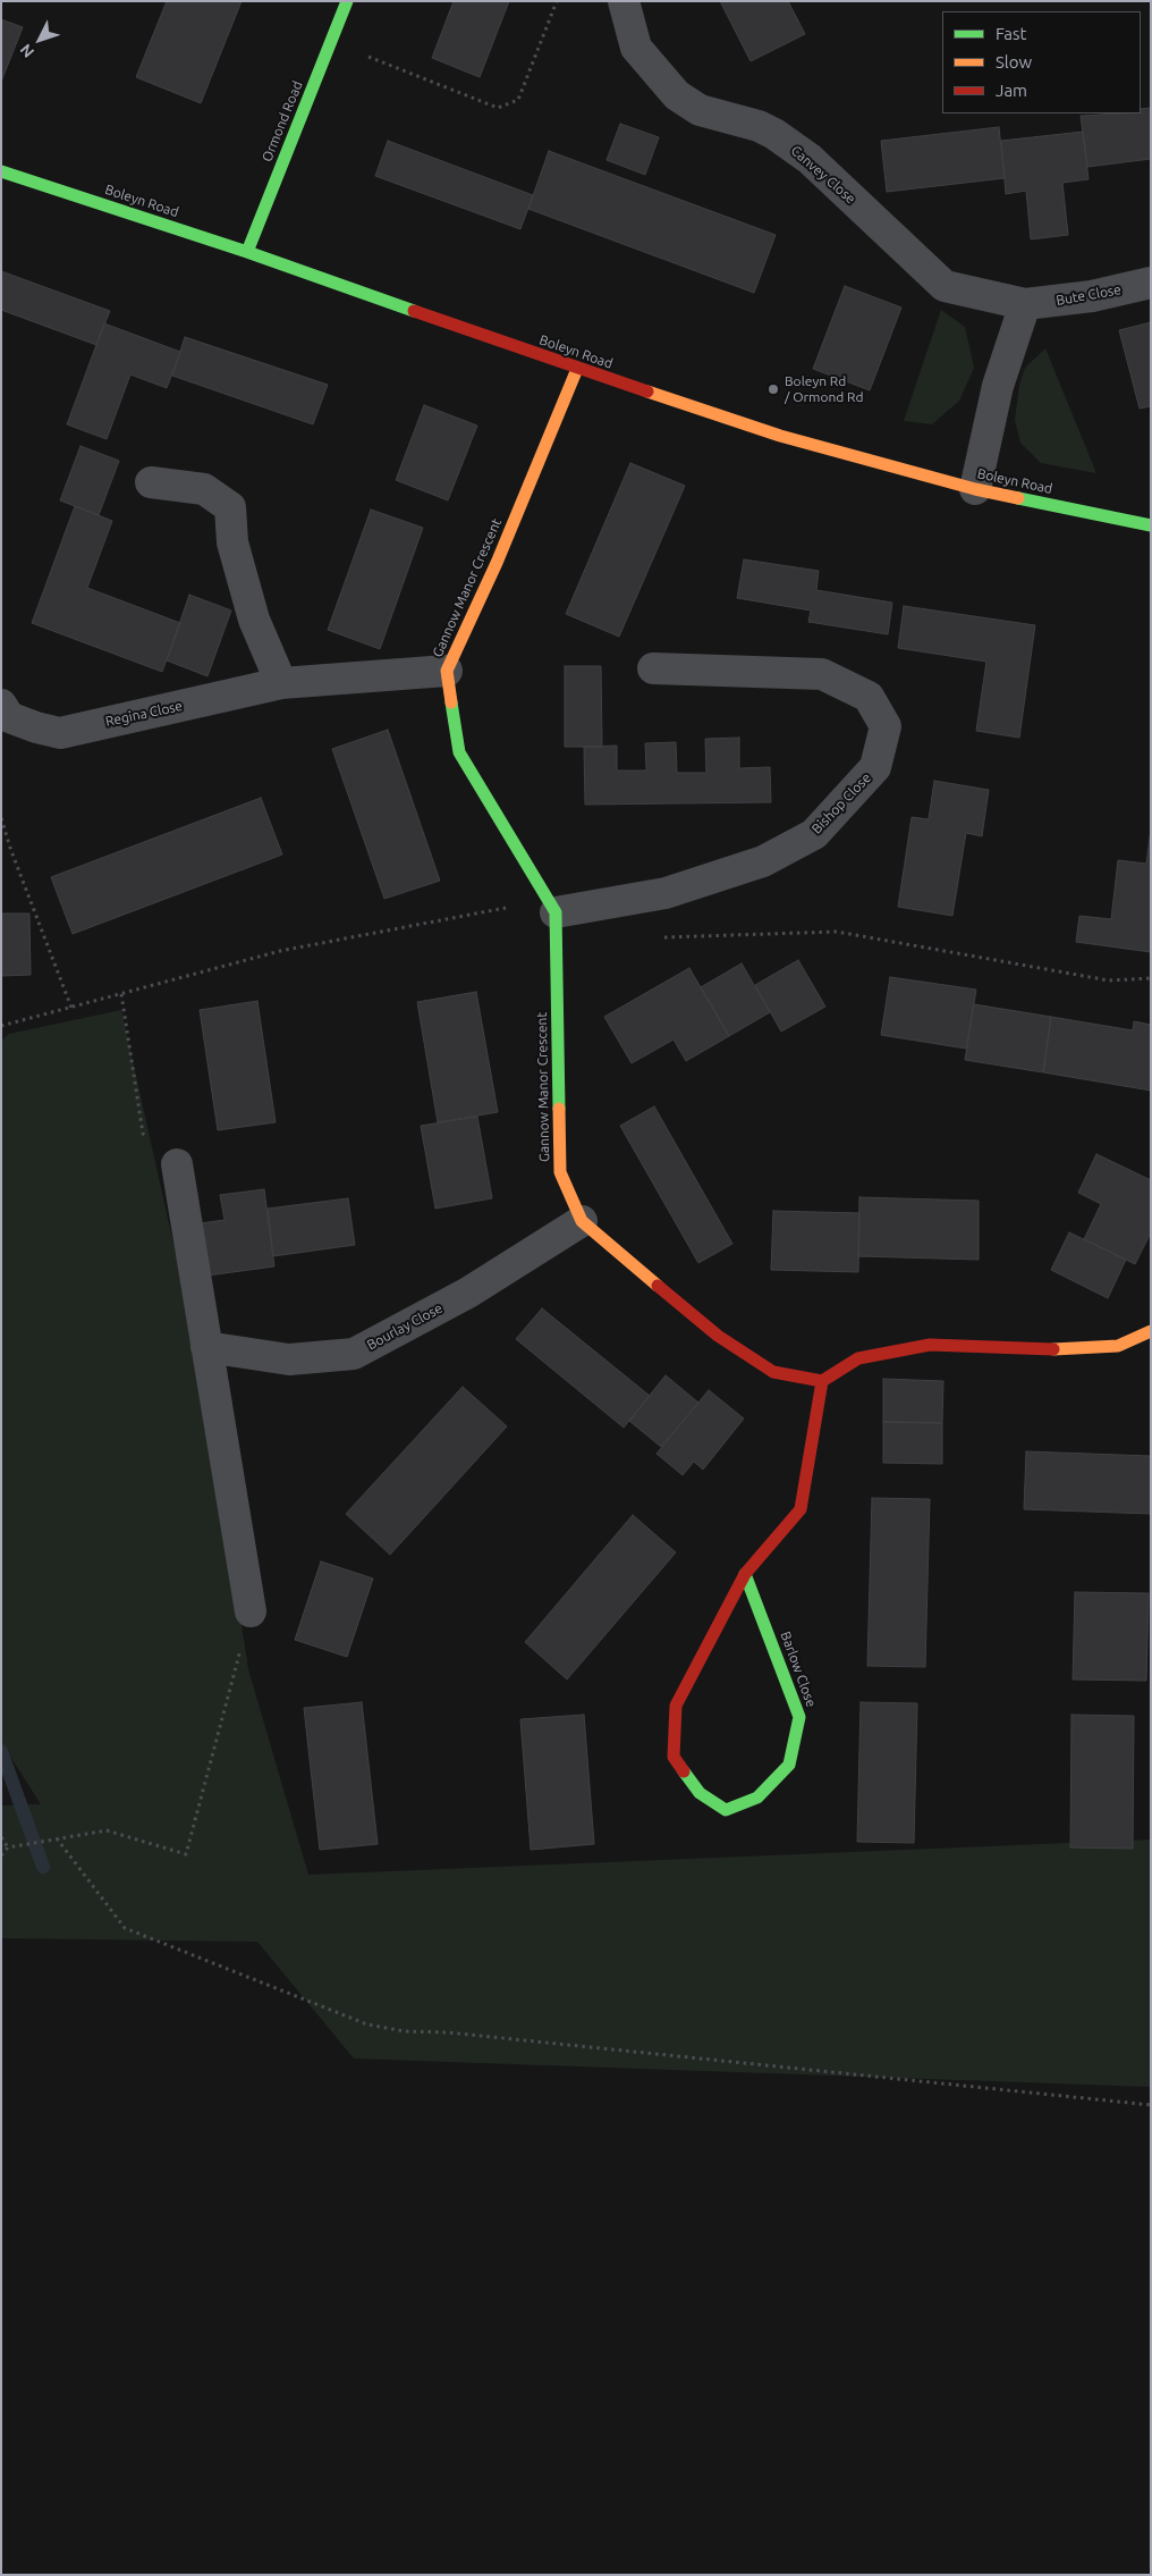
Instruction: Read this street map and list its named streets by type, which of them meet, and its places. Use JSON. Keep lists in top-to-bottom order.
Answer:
{
  "streets": {
    "street": [
      "Ormond Road",
      "Canvey Close",
      "Boleyn Road",
      "Bute Close",
      "Gannow Manor Crescent",
      "Regina Close",
      "Bishop Close",
      "Bourlay Close",
      "Barlow Close"
    ]
  },
  "crossings": [
    ["Ormond Road", "Boleyn Road"],
    ["Canvey Close", "Bute Close"],
    ["Boleyn Road", "Gannow Manor Crescent"],
    ["Gannow Manor Crescent", "Regina Close"],
    ["Gannow Manor Crescent", "Bishop Close"],
    ["Gannow Manor Crescent", "Bourlay Close"],
    ["Gannow Manor Crescent", "Barlow Close"]
  ],
  "places": ["Boleyn Rd / Ormond Rd"],
  "legend": ["Fast", "Slow", "Jam"],
  "north": "bottom left"
}
